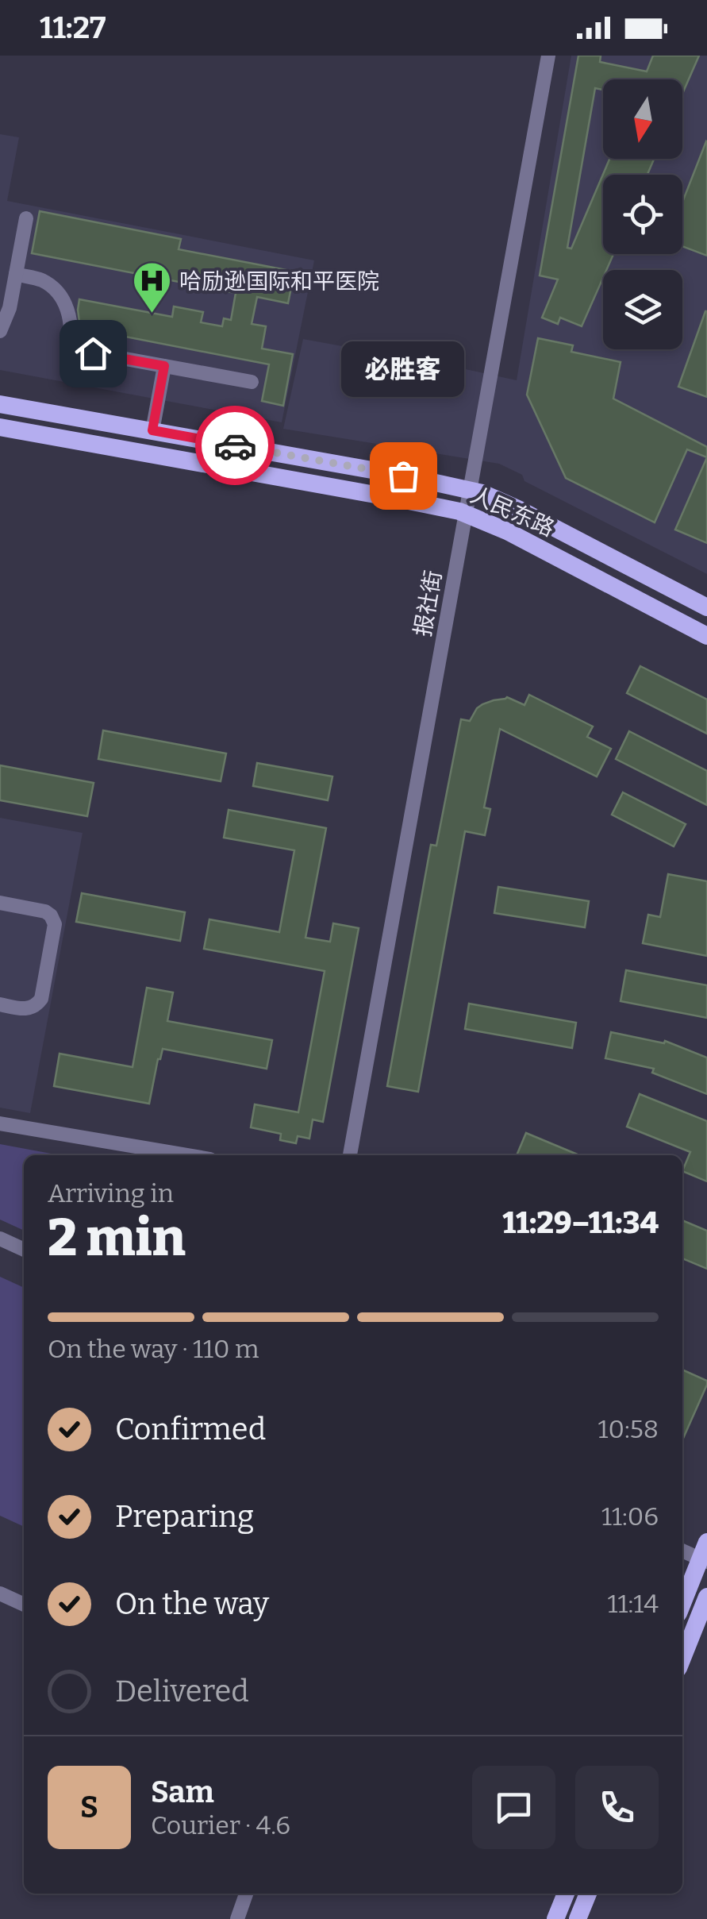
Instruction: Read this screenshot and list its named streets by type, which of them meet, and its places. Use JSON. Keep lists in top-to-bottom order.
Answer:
{
  "streets": {
    "main road": ["人民东路"],
    "street": ["报社街"]
  },
  "crossings": [
    ["人民东路", "报社街"]
  ],
  "places": {
    "hospital": ["哈励逊国际和平医院"],
    "other": ["必胜客"]
  },
  "north": "bottom",
  "page": {
    "status": "11:27",
    "bubble": "必胜客",
    "heading": ["2 min", "Arriving in", "11:29–11:34"],
    "panel": ["Sam", "Courier · 4.6"],
    "bar": "On the way · 110 m",
    "list": [
      ["Confirmed", "10:58"],
      ["Preparing", "11:06"],
      ["On the way", "11:14"],
      "Delivered"
    ],
    "round": "S"
  }
}
